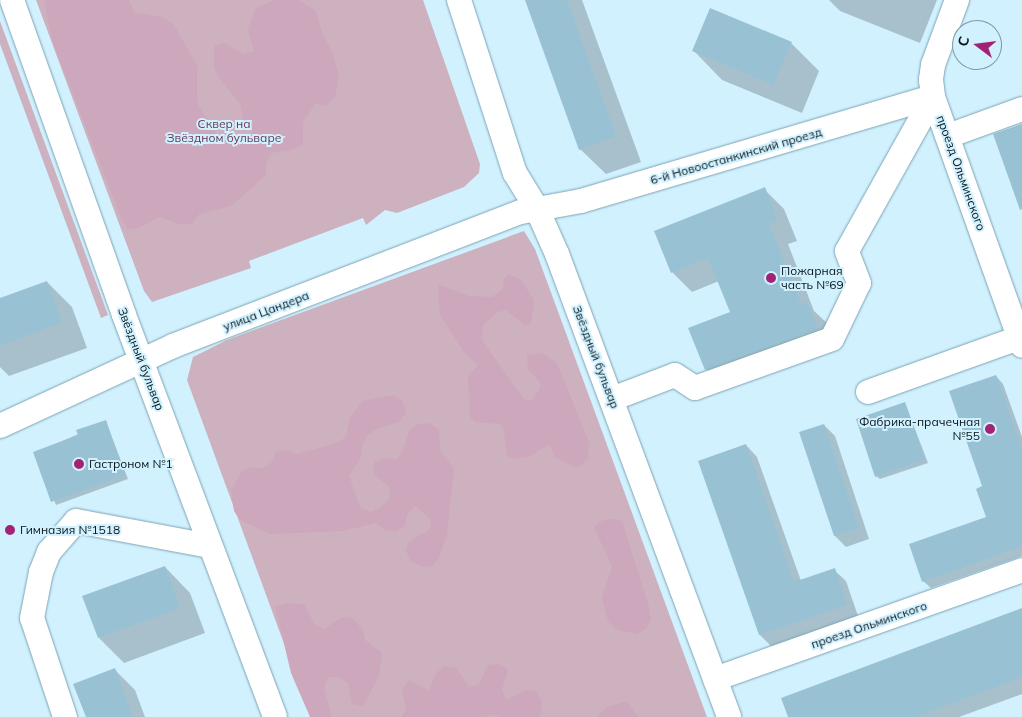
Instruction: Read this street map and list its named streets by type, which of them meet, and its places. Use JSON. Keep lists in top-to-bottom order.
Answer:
{
  "streets": {
    "street": [
      "6-й Новоостанкинский проезд",
      "проезд Ольминского",
      "улица Цандера",
      "Звёздный бульвар"
    ]
  },
  "crossings": [
    ["6-й Новоостанкинский проезд", "проезд Ольминского"],
    ["6-й Новоостанкинский проезд", "улица Цандера"],
    ["6-й Новоостанкинский проезд", "Звёздный бульвар"],
    ["проезд Ольминского", "Звёздный бульвар"],
    ["улица Цандера", "Звёздный бульвар"]
  ],
  "parks": ["Сквер на Звёздном бульваре"],
  "places": [
    "Пожарная часть №69",
    "Фабрика-прачечная №55",
    "Гастроном №1",
    "Гимназия №1518"
  ],
  "north": "left"
}
